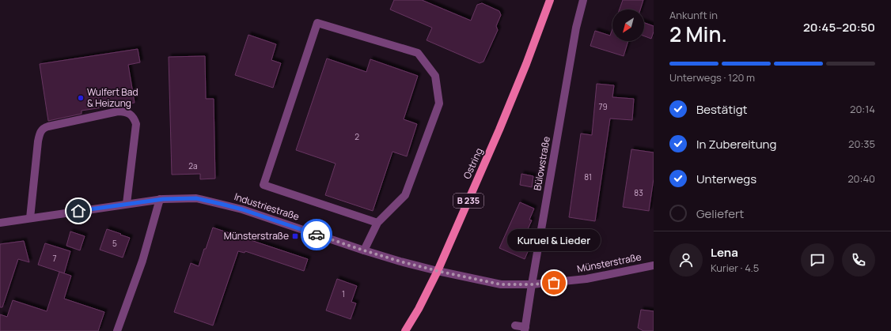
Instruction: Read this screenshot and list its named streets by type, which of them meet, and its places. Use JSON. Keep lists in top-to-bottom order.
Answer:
{
  "streets": {
    "main road": ["Ostring", "B 235"],
    "street": ["Bülowstraße", "Industriestraße", "Münsterstraße"]
  },
  "crossings": [
    ["Ostring", "Industriestraße"],
    ["Ostring", "Münsterstraße"],
    ["Bülowstraße", "Münsterstraße"],
    ["Industriestraße", "Münsterstraße"]
  ],
  "places": {
    "other": ["Wulfert Bad & Heizung", "Kuruel & Lieder"],
    "transit": ["Münsterstraße"]
  },
  "house_numbers": [
    "79",
    "2",
    "2a",
    "81",
    "83",
    "5",
    "7",
    "1"
  ],
  "north": "bottom left",
  "page": {
    "heading": ["2 Min.", "Ankunft in", "20:45–20:50"],
    "panel": ["Lena", "Kurier · 4.5"],
    "bar": "Unterwegs · 120 m",
    "list": [
      ["Bestätigt", "20:14"],
      ["In Zubereitung", "20:35"],
      ["Unterwegs", "20:40"],
      "Geliefert"
    ],
    "bubble": "Kuruel & Lieder"
  }
}
